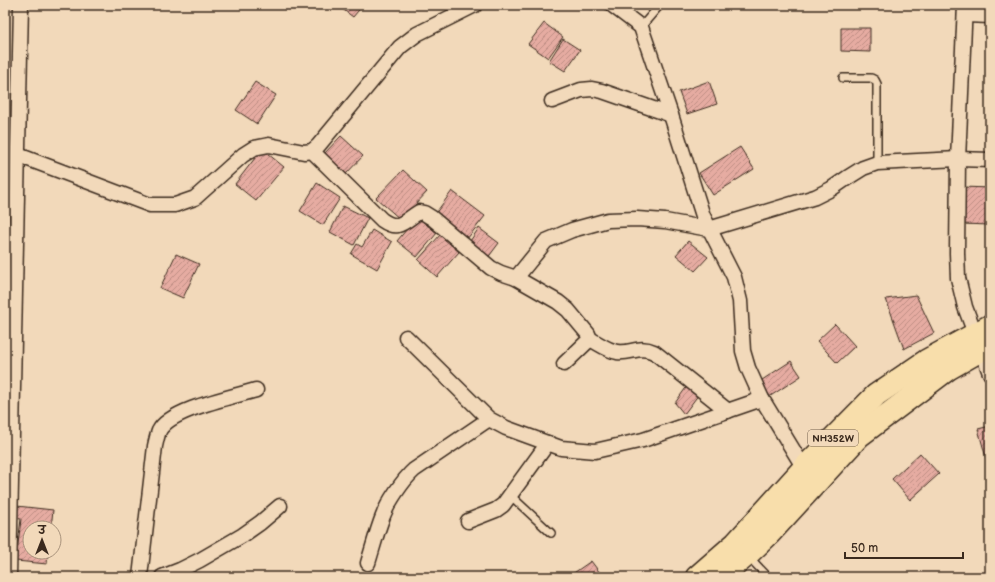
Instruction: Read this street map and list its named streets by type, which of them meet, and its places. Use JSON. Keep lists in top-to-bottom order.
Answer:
{
  "streets": {
    "highway": ["NH352W"]
  },
  "scale_bar": "50 m",
  "north": "top"
}
